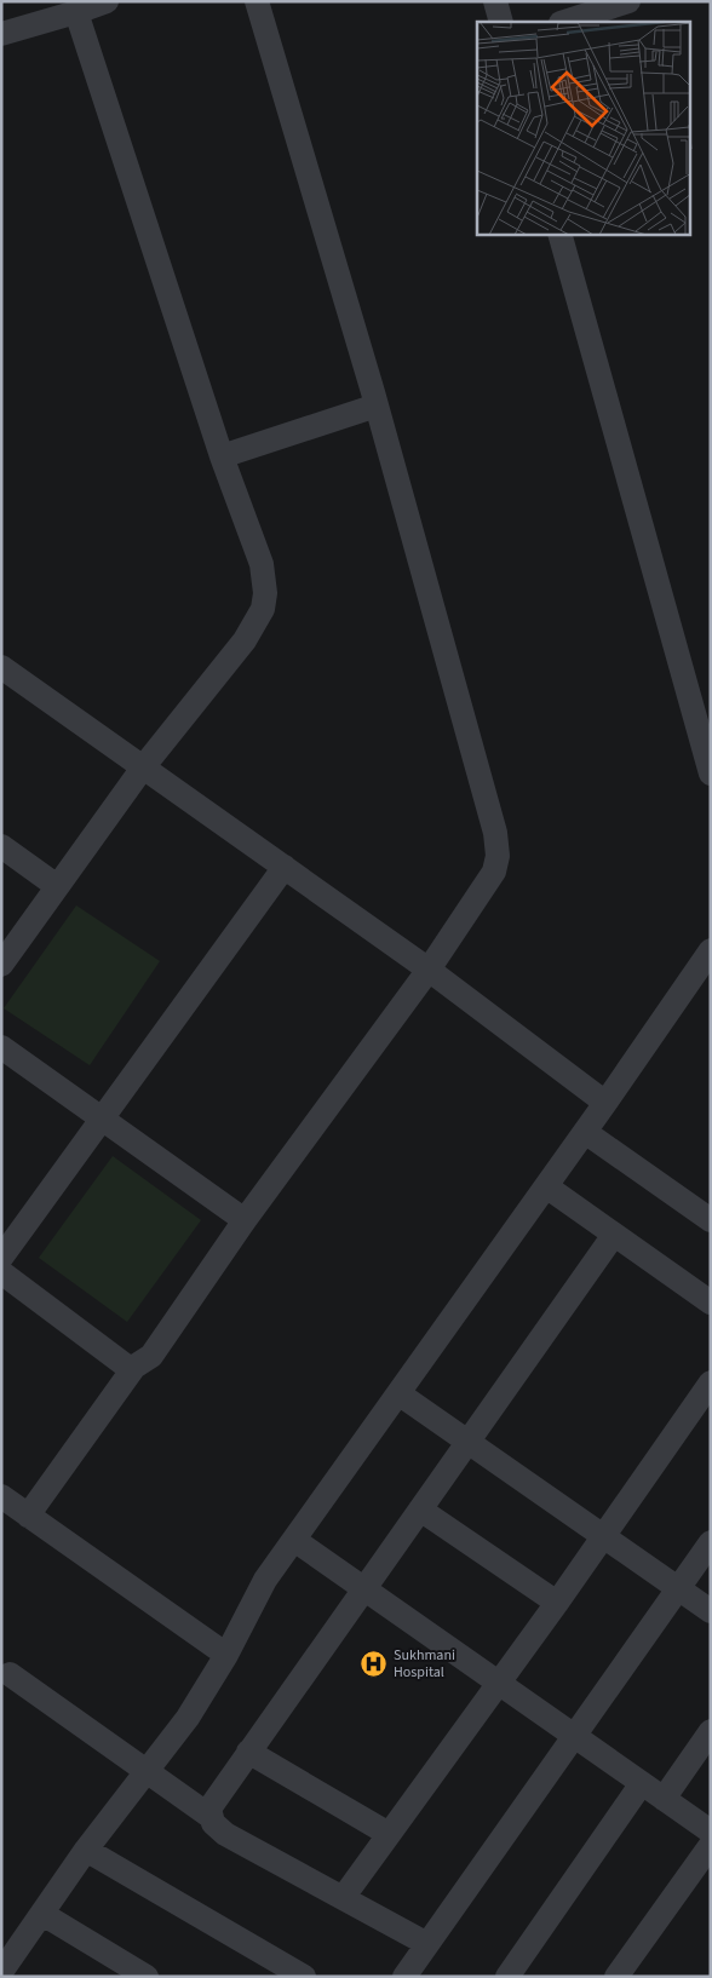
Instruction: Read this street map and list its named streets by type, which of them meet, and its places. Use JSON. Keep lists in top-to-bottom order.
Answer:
{
  "places": {
    "hospital": ["Sukhmani Hospital"]
  }
}
